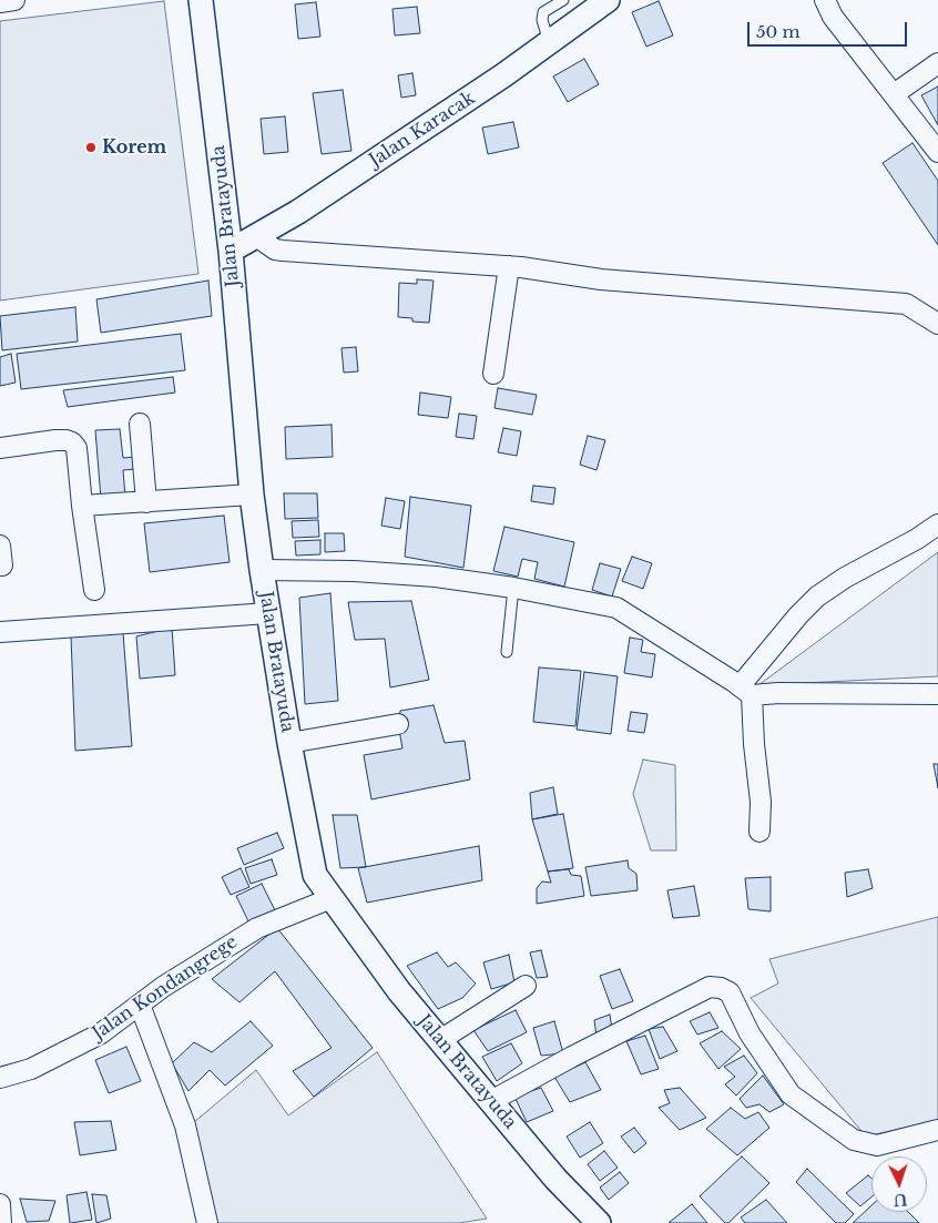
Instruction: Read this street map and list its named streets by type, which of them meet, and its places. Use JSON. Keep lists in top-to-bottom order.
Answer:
{
  "streets": {
    "street": ["Jalan Karacak", "Jalan Bratayuda", "Jalan Kondangrege"]
  },
  "crossings": [
    ["Jalan Karacak", "Jalan Bratayuda"],
    ["Jalan Bratayuda", "Jalan Kondangrege"]
  ],
  "places": ["Korem"],
  "scale_bar": "50 m",
  "north": "bottom"
}
